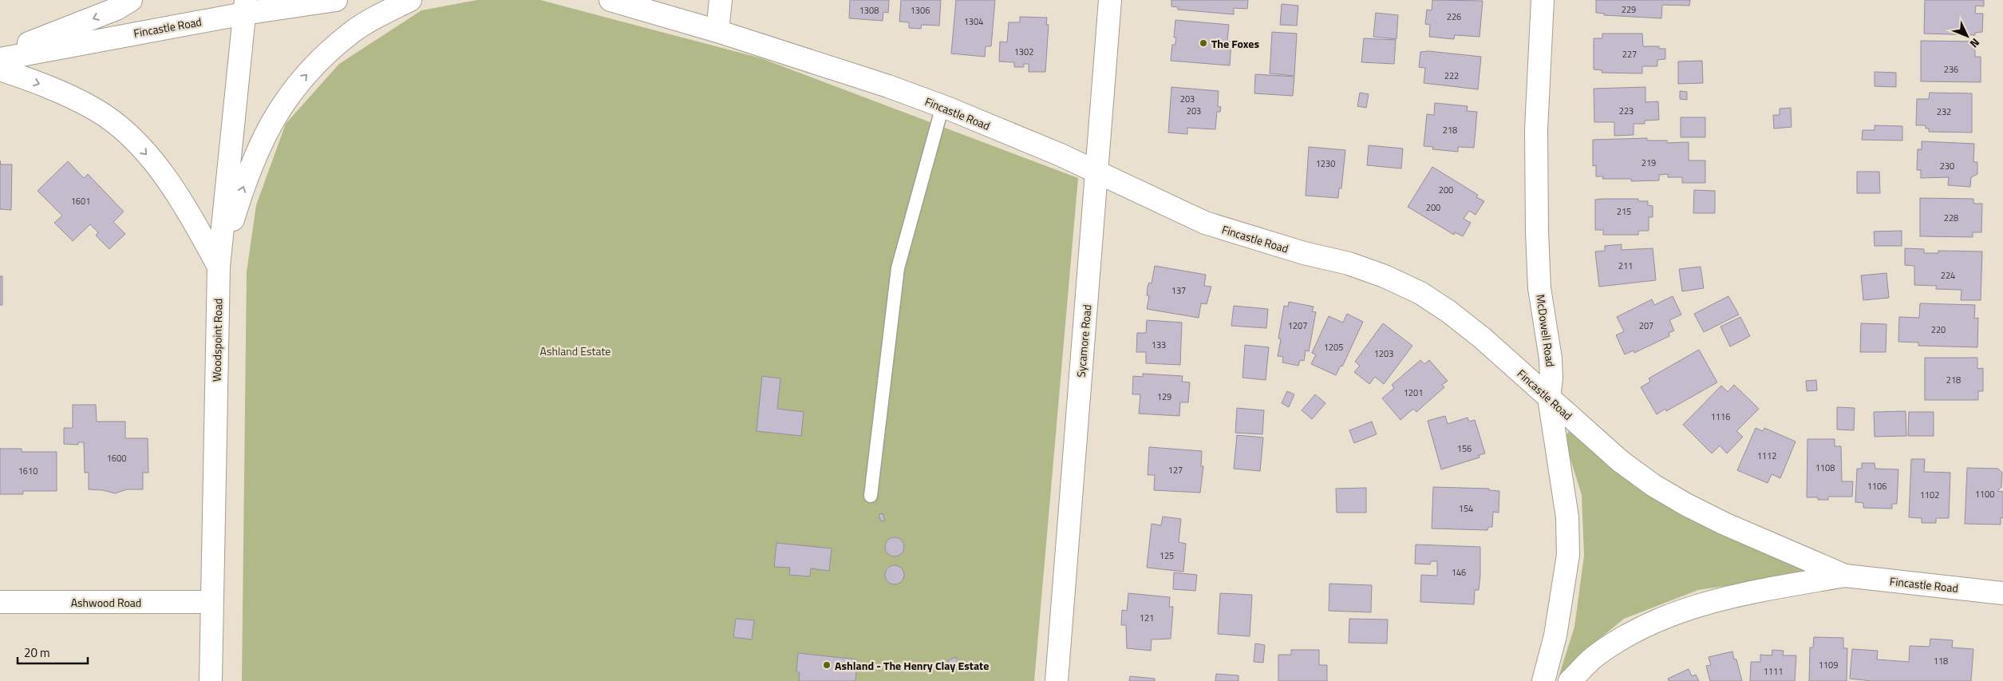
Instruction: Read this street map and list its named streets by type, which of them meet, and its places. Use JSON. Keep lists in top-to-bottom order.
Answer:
{
  "streets": {
    "street": [
      "Fincastle Road",
      "McDowell Road",
      "Woodspoint Road",
      "Sycamore Road",
      "Ashwood Road"
    ]
  },
  "crossings": [
    ["Fincastle Road", "McDowell Road"],
    ["Fincastle Road", "Woodspoint Road"],
    ["Fincastle Road", "Sycamore Road"],
    ["Woodspoint Road", "Ashwood Road"]
  ],
  "parks": ["Ashland Estate"],
  "places": ["The Foxes", "Ashland - The Henry Clay Estate"],
  "house_numbers": [
    "229",
    "1308",
    "1306",
    "226",
    "1304",
    "1302",
    "227",
    "236",
    "222",
    "203",
    "203",
    "223",
    "232",
    "218",
    "219",
    "1230",
    "230",
    "200",
    "1601",
    "200",
    "215",
    "228",
    "211",
    "224",
    "137",
    "1207",
    "207",
    "220",
    "133",
    "1205",
    "1203",
    "218",
    "1201",
    "129",
    "1116",
    "156",
    "1112",
    "1600",
    "1108",
    "127",
    "1610",
    "1106",
    "1100",
    "1102",
    "154",
    "125",
    "146",
    "121",
    "118",
    "1109",
    "1111"
  ],
  "scale_bar": "20 m",
  "north": "bottom right"
}
